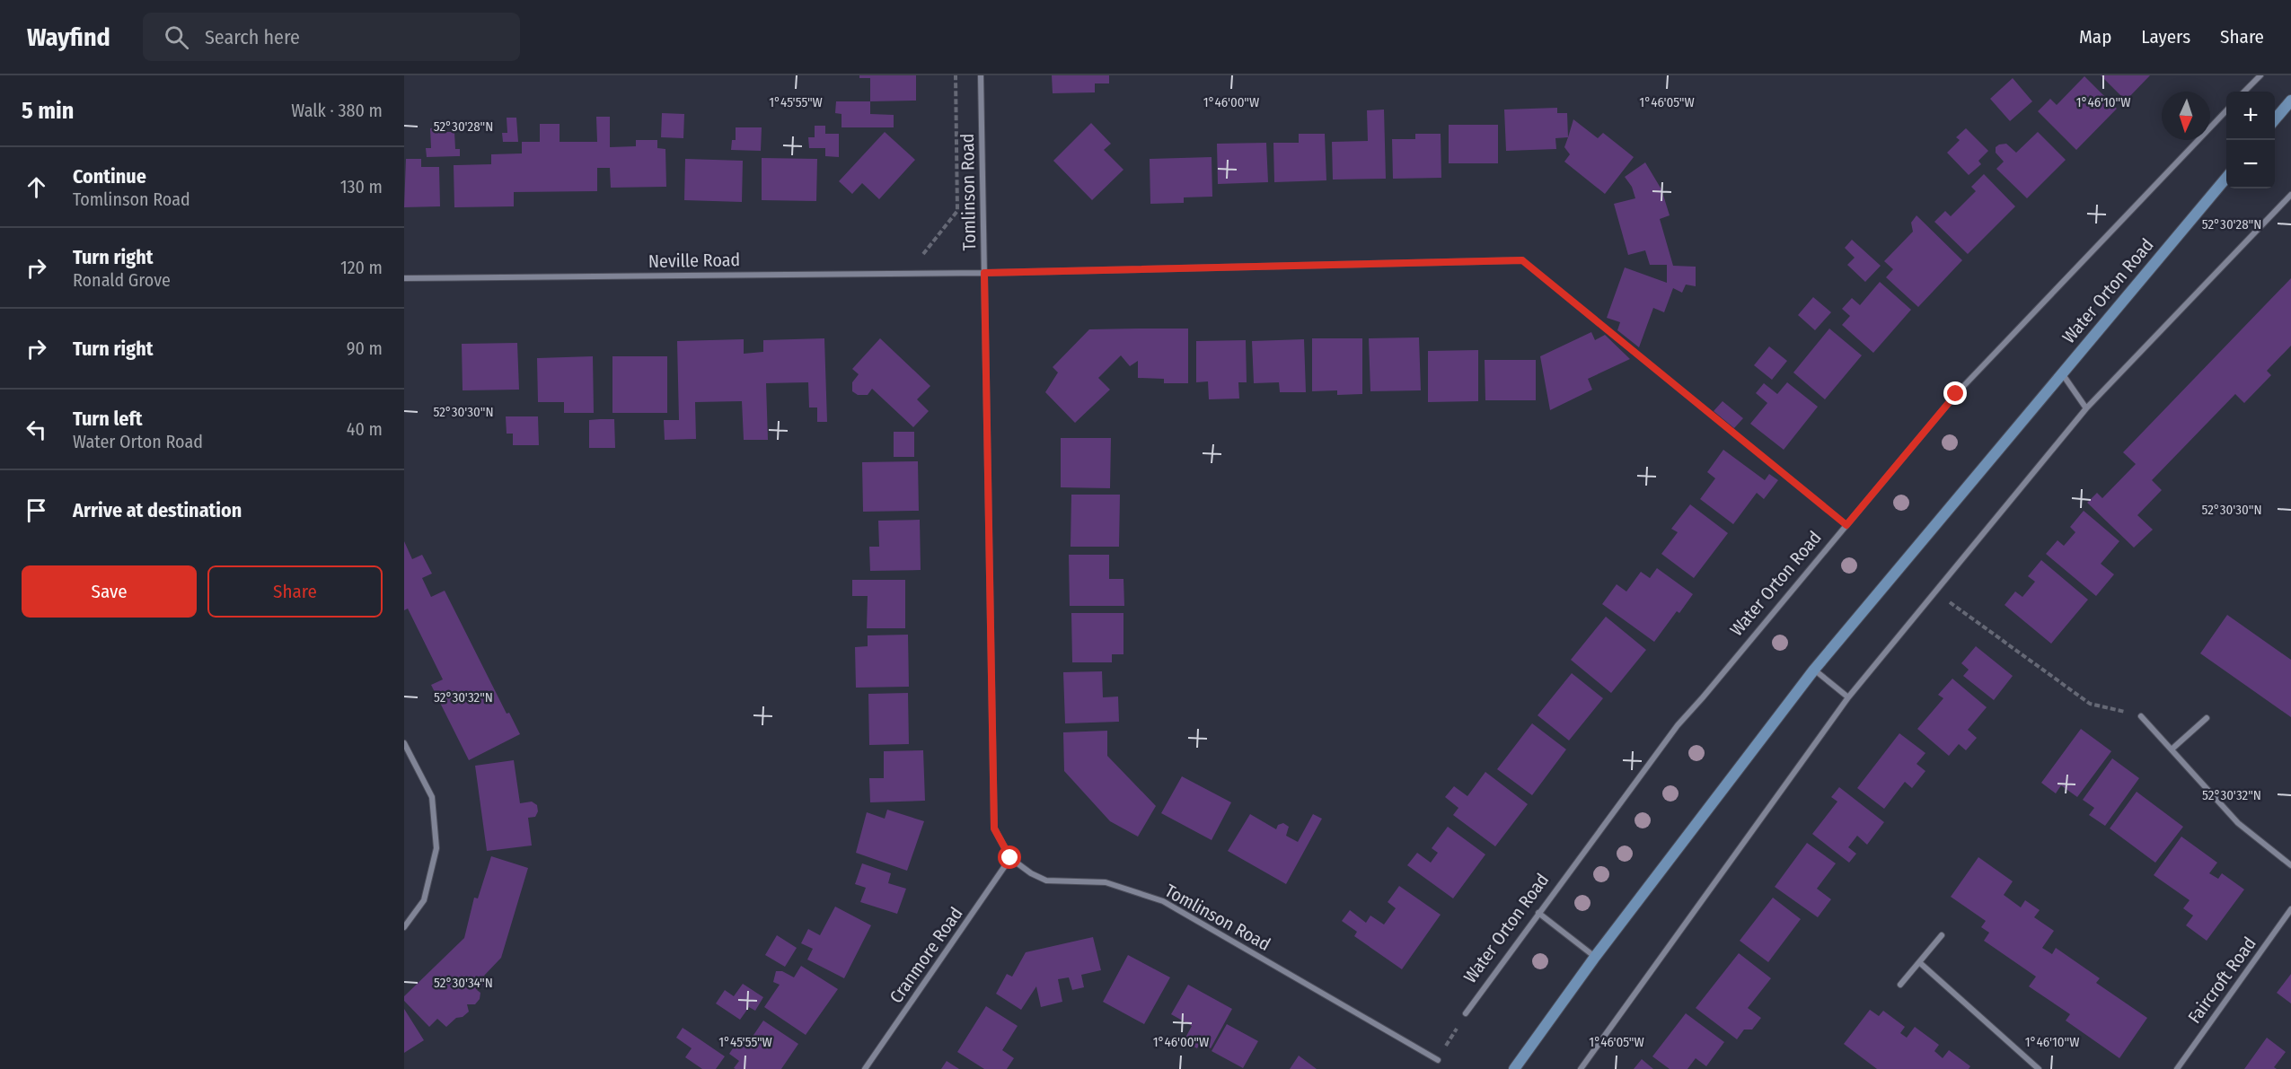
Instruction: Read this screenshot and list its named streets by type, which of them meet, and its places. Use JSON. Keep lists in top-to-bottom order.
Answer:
{
  "streets": {
    "main road": ["Water Orton Road"],
    "street": [
      "Tomlinson Road",
      "Neville Road",
      "Cranmore Road",
      "Faircroft Road"
    ]
  },
  "crossings": [
    ["Tomlinson Road", "Neville Road"],
    ["Tomlinson Road", "Cranmore Road"]
  ],
  "north": "bottom",
  "page": {
    "header": "Wayfind",
    "search": "Search here",
    "nav": ["Map", "Layers", "Share"],
    "heading": ["5 min", "Walk · 380 m"],
    "map_buttons": ["+", "−"],
    "list": [
      ["Continue", "Tomlinson Road", "130 m"],
      ["Turn right", "Ronald Grove", "120 m"],
      ["Turn right", "90 m"],
      ["Turn left", "Water Orton Road", "40 m"],
      "Arrive at destination"
    ],
    "buttons": ["Save", "Share"]
  },
  "coordinates": [
    "1°45'55\"W",
    "1°46'00\"W",
    "1°46'05\"W",
    "1°46'10\"W",
    "52°30'28\"N",
    "52°30'30\"N",
    "52°30'32\"N",
    "52°30'34\"N"
  ]
}
